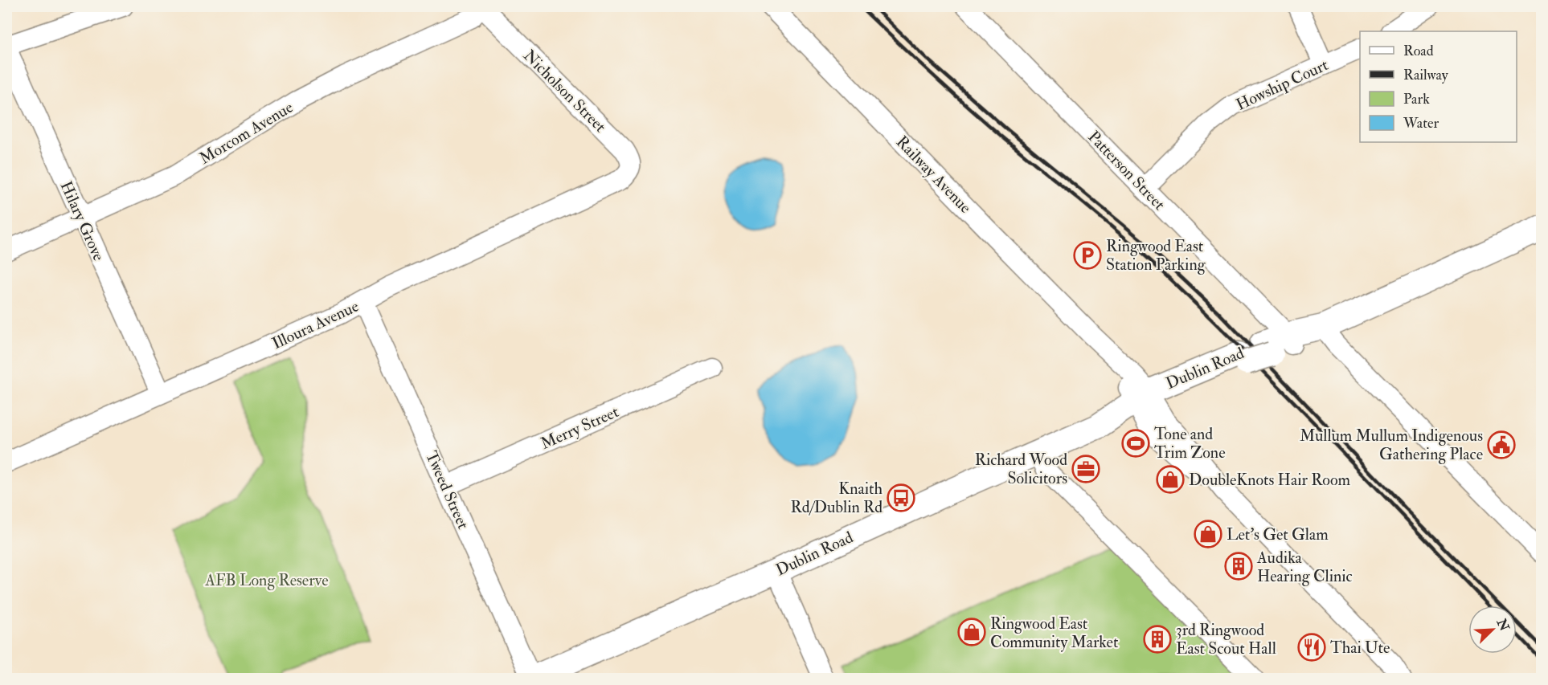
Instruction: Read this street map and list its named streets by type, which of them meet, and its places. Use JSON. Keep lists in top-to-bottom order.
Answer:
{
  "streets": {
    "main road": ["Dublin Road"],
    "street": [
      "Howship Court",
      "Nicholson Street",
      "Morcom Avenue",
      "Patterson Street",
      "Railway Avenue",
      "Hilary Grove",
      "Illoura Avenue",
      "Merry Street",
      "Tweed Street"
    ]
  },
  "crossings": [
    ["Howship Court", "Patterson Street"],
    ["Nicholson Street", "Morcom Avenue"],
    ["Nicholson Street", "Illoura Avenue"],
    ["Morcom Avenue", "Hilary Grove"],
    ["Patterson Street", "Dublin Road"],
    ["Railway Avenue", "Dublin Road"],
    ["Hilary Grove", "Illoura Avenue"],
    ["Illoura Avenue", "Tweed Street"],
    ["Dublin Road", "Tweed Street"],
    ["Merry Street", "Tweed Street"]
  ],
  "parks": ["AFB Long Reserve"],
  "places": {
    "parking": ["Ringwood East Station Parking"],
    "sports": ["Tone and Trim Zone"],
    "public building": ["Mullum Mullum Indigenous Gathering Place"],
    "office": ["Richard Wood Solicitors"],
    "shop": ["DoubleKnots Hair Room", "Let's Get Glam", "Ringwood East Community Market"],
    "bus stop": ["Knaith Rd/Dublin Rd"],
    "building": ["Audika Hearing Clinic", "3rd Ringwood East Scout Hall"],
    "restaurant": ["Thai Ute"]
  },
  "legend": [
    "Road",
    "Railway",
    "Park",
    "Water"
  ],
  "north": "top right"
}
